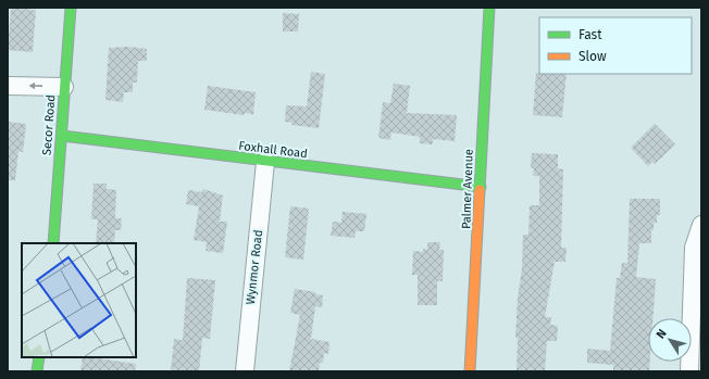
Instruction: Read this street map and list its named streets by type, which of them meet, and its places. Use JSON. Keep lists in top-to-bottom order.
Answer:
{
  "streets": {
    "street": [
      "Secor Road",
      "Foxhall Road",
      "Palmer Avenue",
      "Wynmor Road"
    ]
  },
  "crossings": [
    ["Secor Road", "Foxhall Road"],
    ["Foxhall Road", "Palmer Avenue"],
    ["Foxhall Road", "Wynmor Road"]
  ],
  "legend": ["Fast", "Slow"],
  "north": "top left"
}
